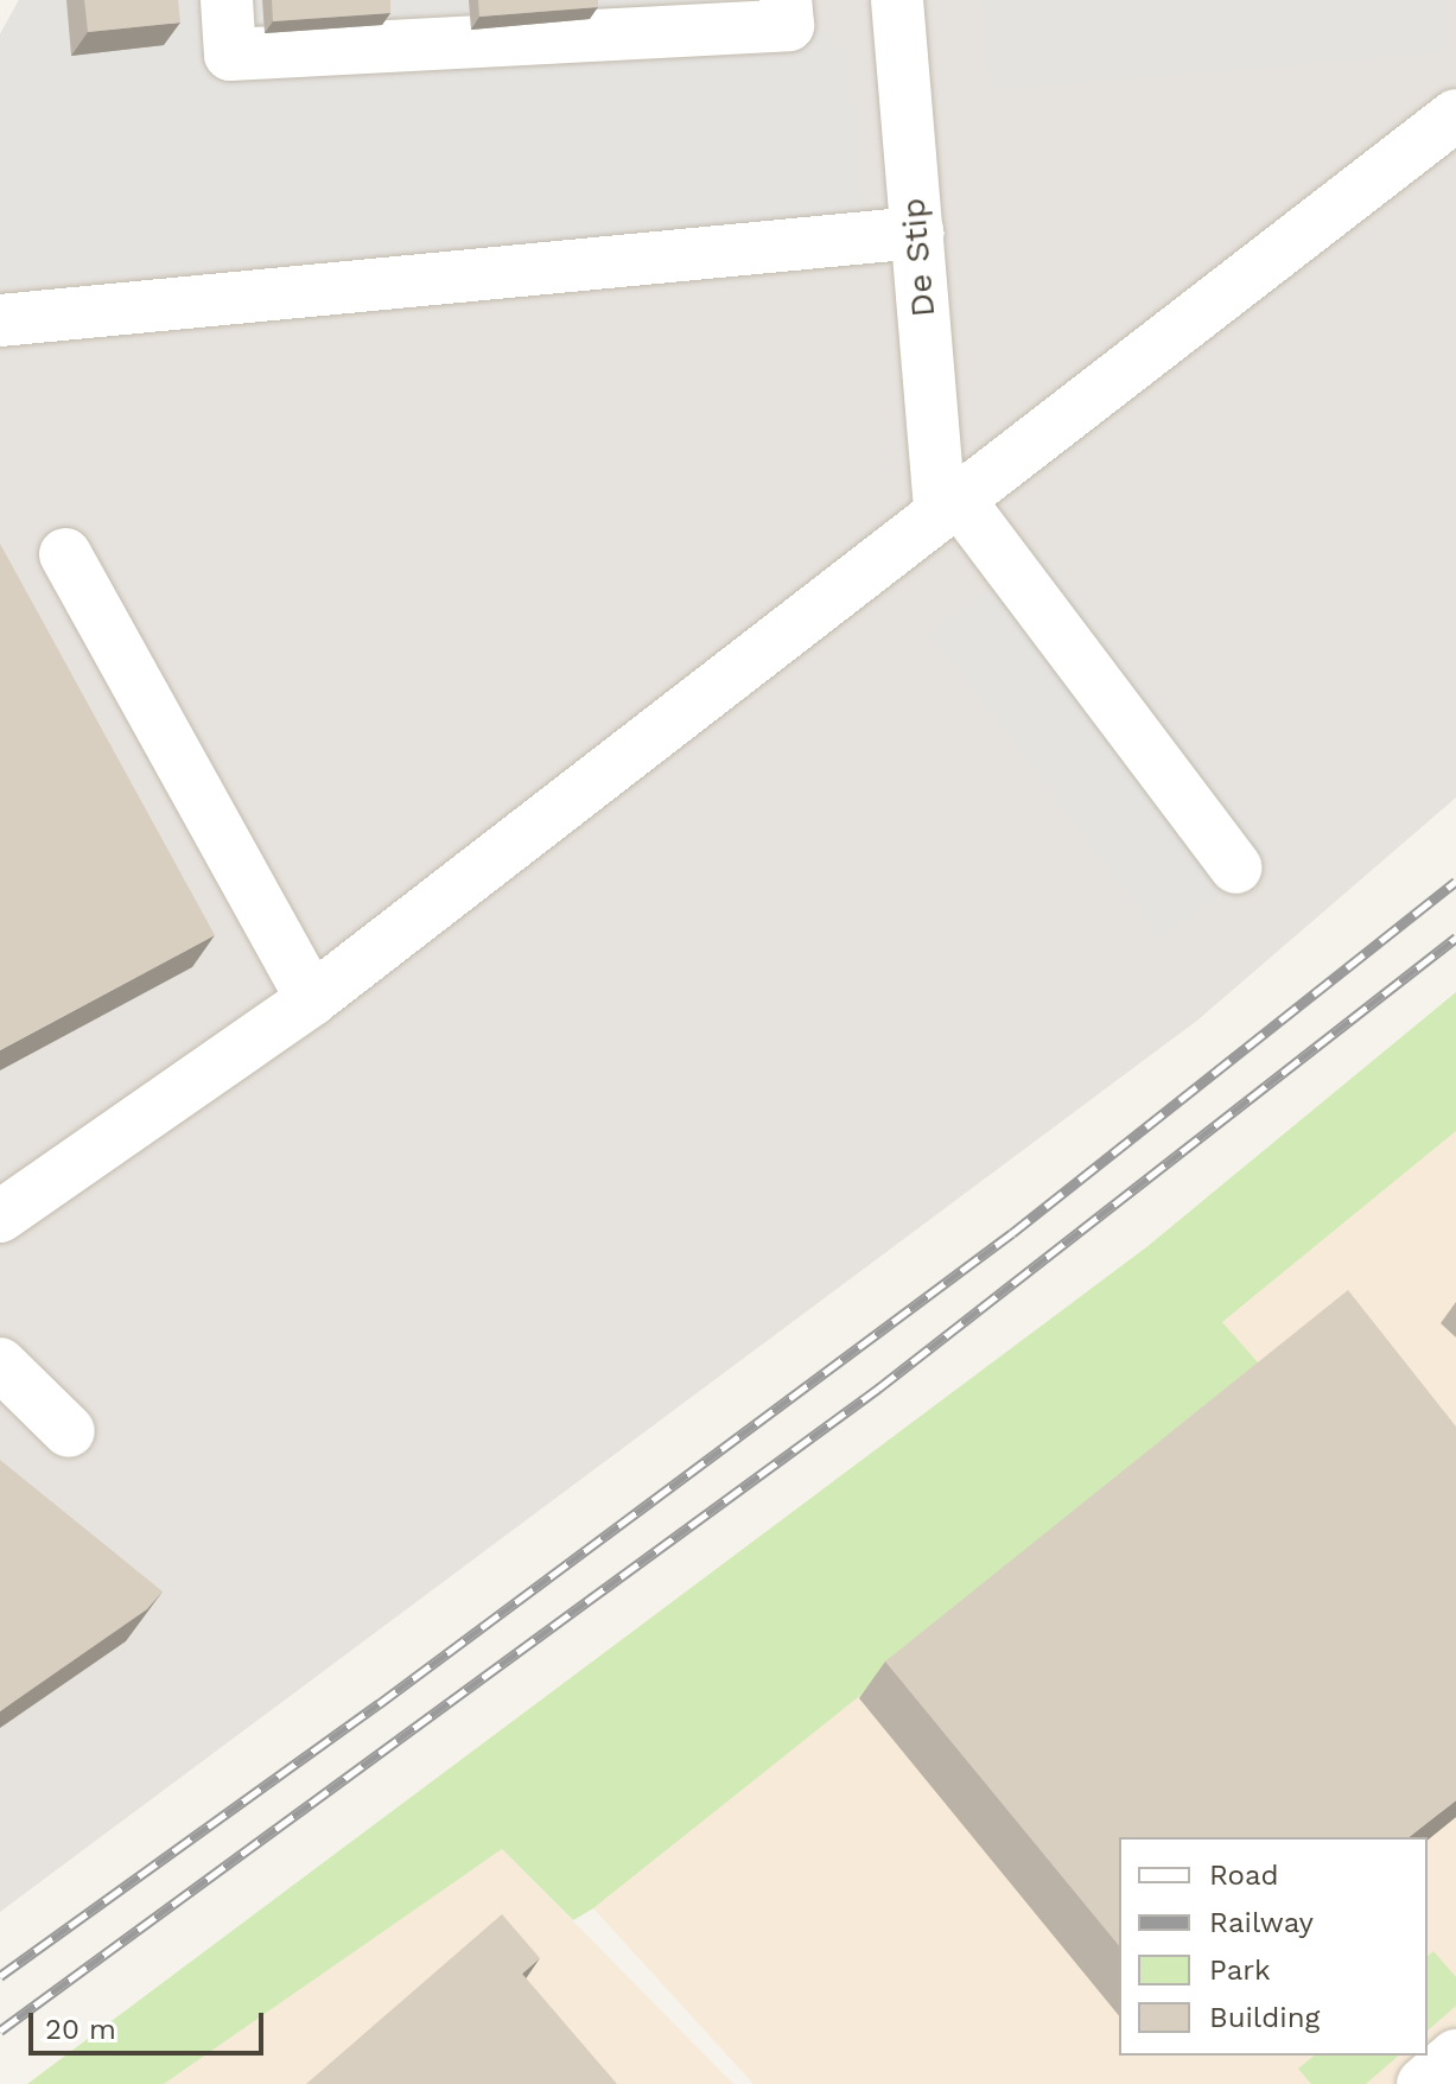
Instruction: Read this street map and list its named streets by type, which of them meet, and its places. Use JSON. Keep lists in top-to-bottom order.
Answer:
{
  "streets": {
    "street": ["De Stip"]
  },
  "legend": [
    "Road",
    "Railway",
    "Park",
    "Building"
  ],
  "scale_bar": "20 m"
}
